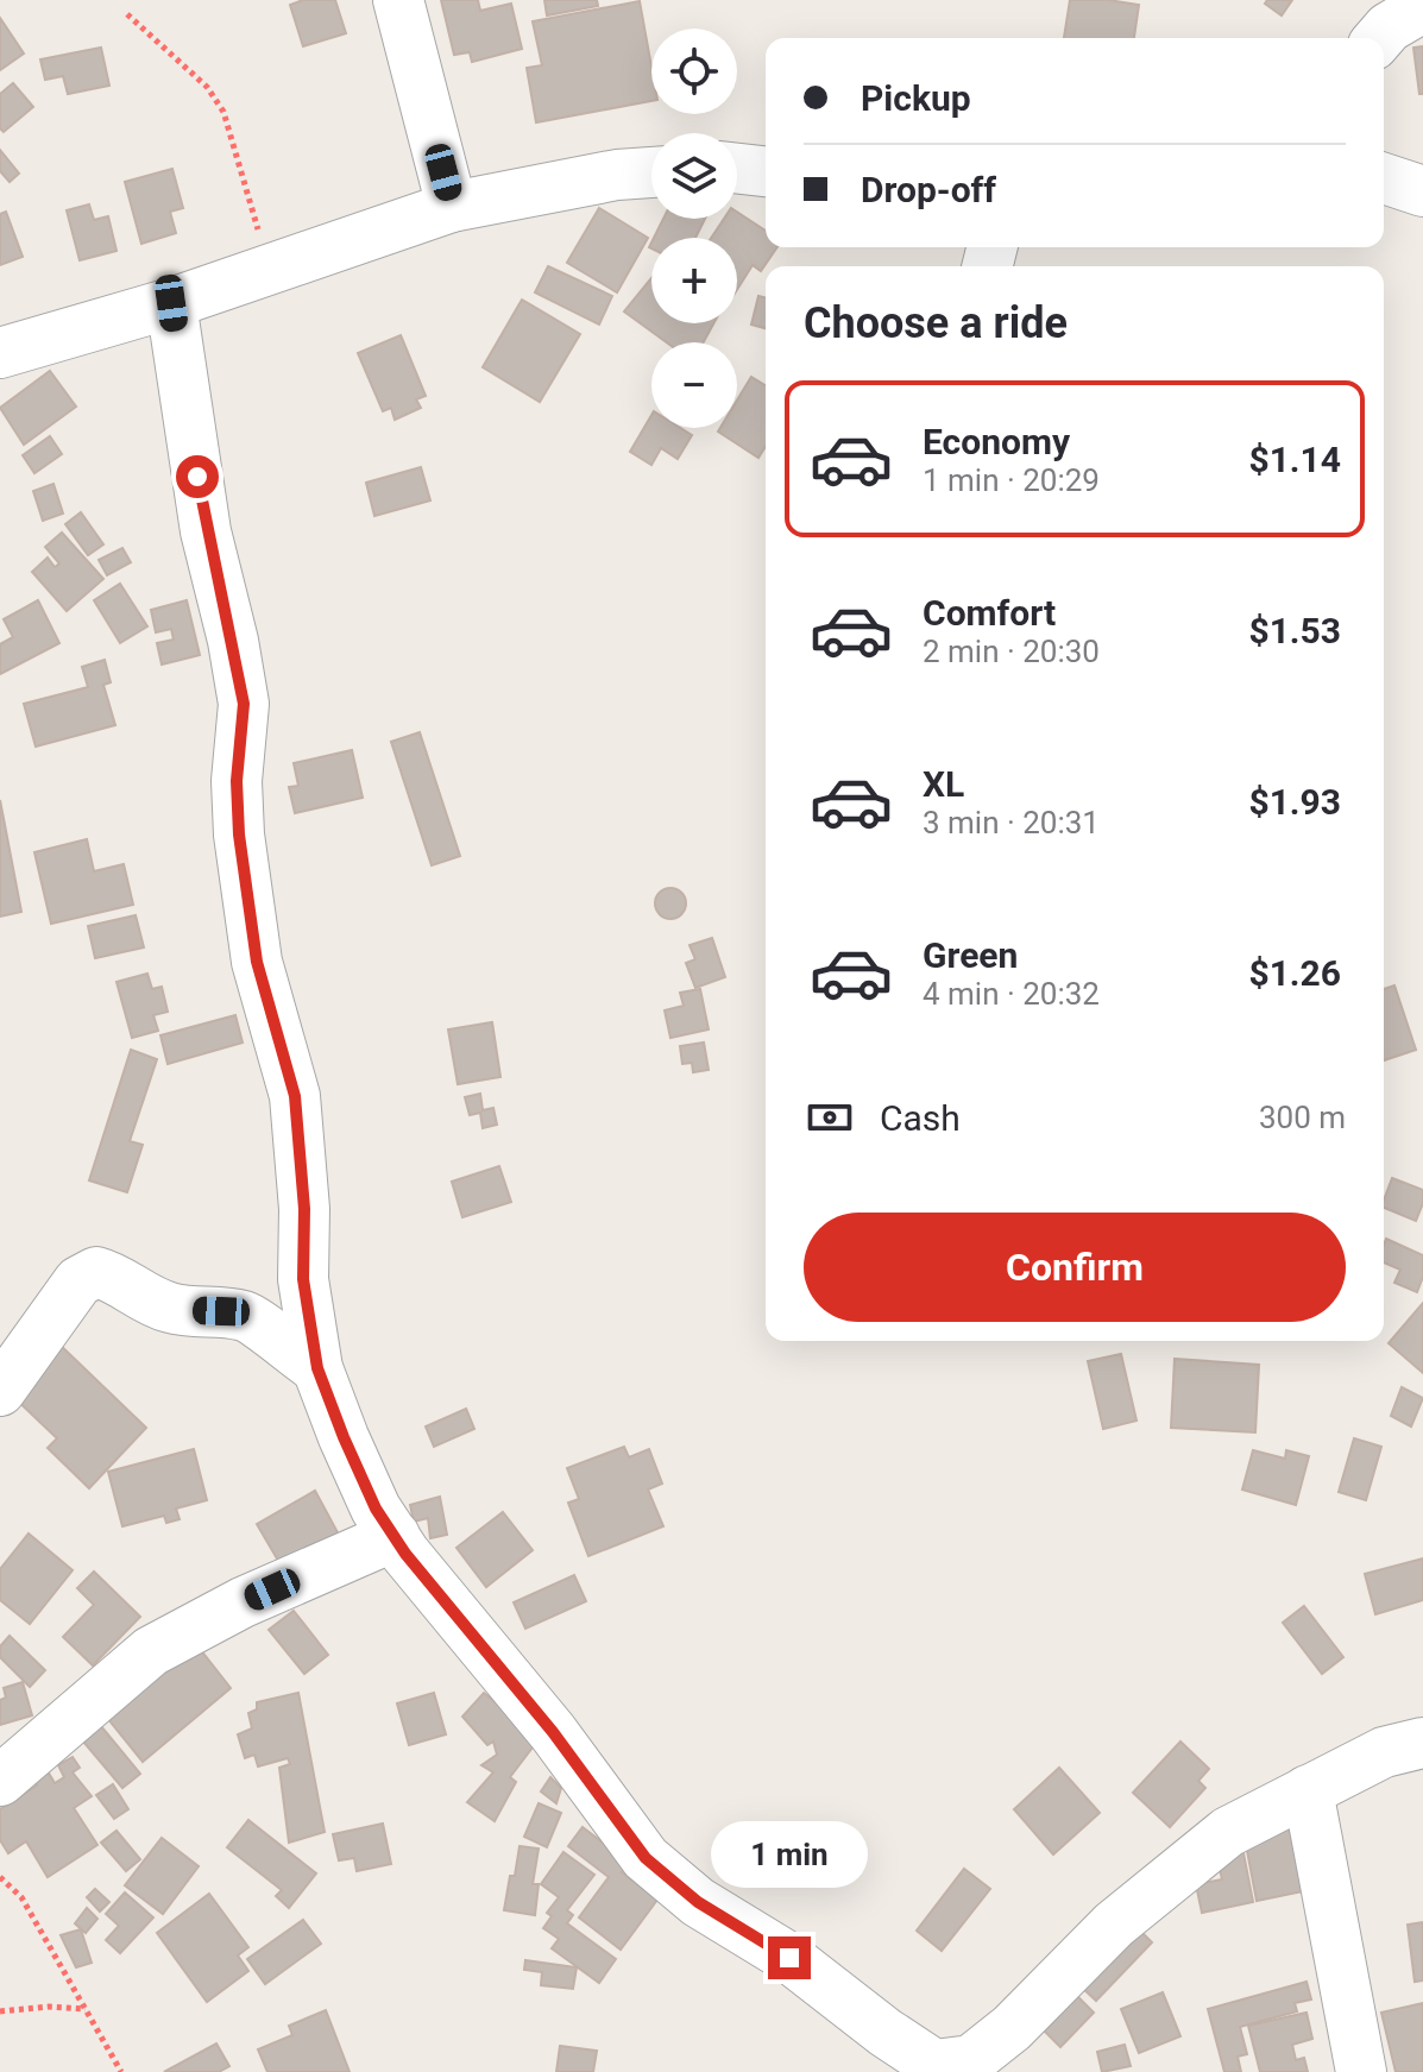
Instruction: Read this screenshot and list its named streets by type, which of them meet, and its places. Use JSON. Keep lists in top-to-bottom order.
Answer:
{
  "page": {
    "map_buttons": ["+", "−"],
    "banner": ["Pickup", "Drop-off"],
    "heading": "Choose a ride",
    "list": [
      {
        "name": "Economy",
        "note": "1 min · 20:29",
        "value": "$1.14"
      },
      {
        "name": "Comfort",
        "note": "2 min · 20:30",
        "value": "$1.53"
      },
      {
        "name": "XL",
        "note": "3 min · 20:31",
        "value": "$1.93"
      },
      {
        "name": "Green",
        "note": "4 min · 20:32",
        "value": "$1.26"
      }
    ],
    "pay": ["Cash", "300 m"],
    "buttons": "Confirm",
    "bubble": "1 min"
  }
}
